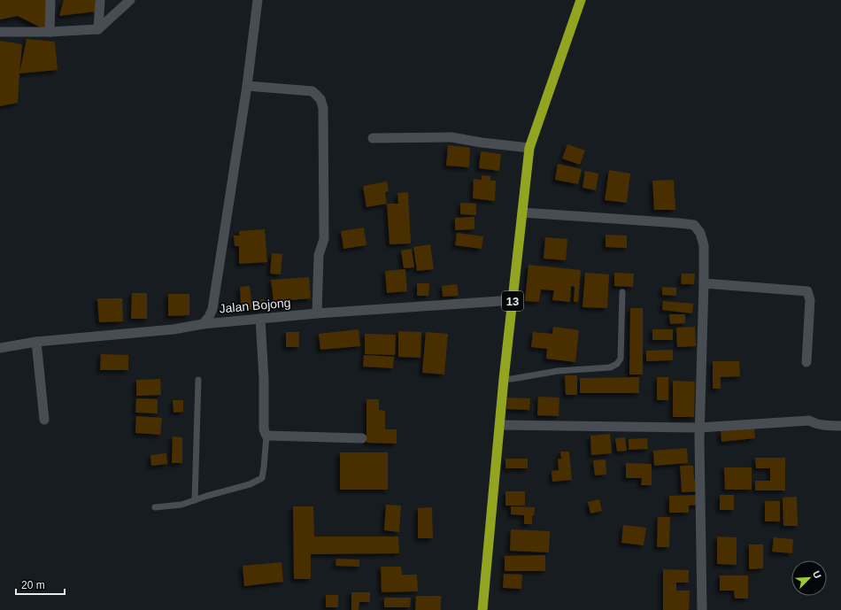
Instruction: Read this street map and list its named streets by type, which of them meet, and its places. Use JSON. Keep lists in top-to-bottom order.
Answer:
{
  "streets": {
    "highway": ["13"],
    "street": ["Jalan Bojong"]
  },
  "crossings": [
    ["13", "Jalan Bojong"]
  ],
  "scale_bar": "20 m",
  "north": "top right"
}
